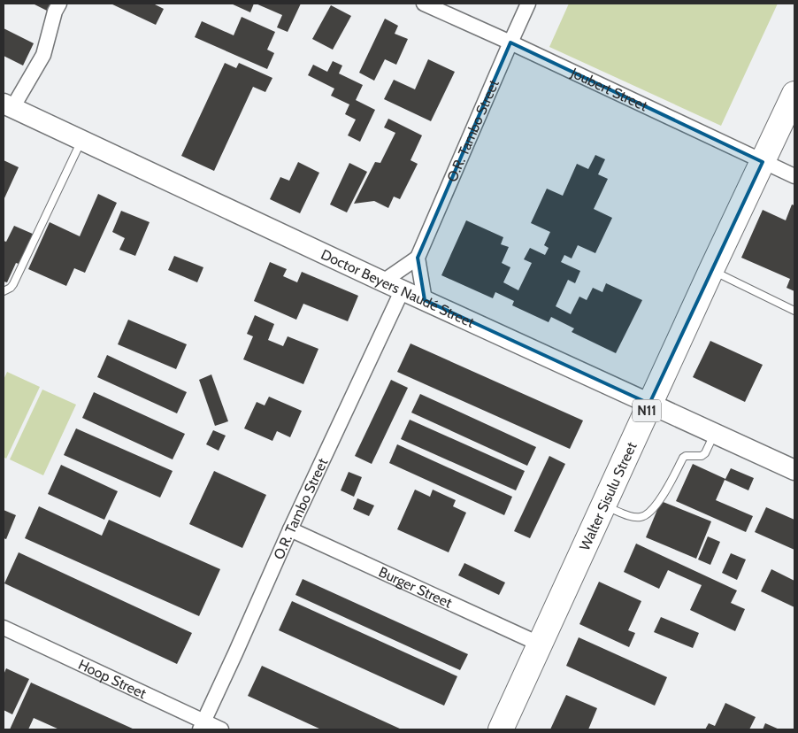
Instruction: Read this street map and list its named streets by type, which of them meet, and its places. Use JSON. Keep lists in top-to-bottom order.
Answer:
{
  "streets": {
    "highway": ["N11", "Walter Sisulu Street"],
    "street": [
      "Joubert Street",
      "O.R. Tambo Street",
      "Doctor Beyers Naudé Street",
      "Burger Street",
      "Hoop Street"
    ]
  },
  "crossings": [
    ["Joubert Street", "O.R. Tambo Street"],
    ["Joubert Street", "Walter Sisulu Street"],
    ["O.R. Tambo Street", "Doctor Beyers Naudé Street"],
    ["O.R. Tambo Street", "Burger Street"],
    ["O.R. Tambo Street", "Hoop Street"],
    ["Doctor Beyers Naudé Street", "Walter Sisulu Street"],
    ["Walter Sisulu Street", "Burger Street"]
  ]
}
